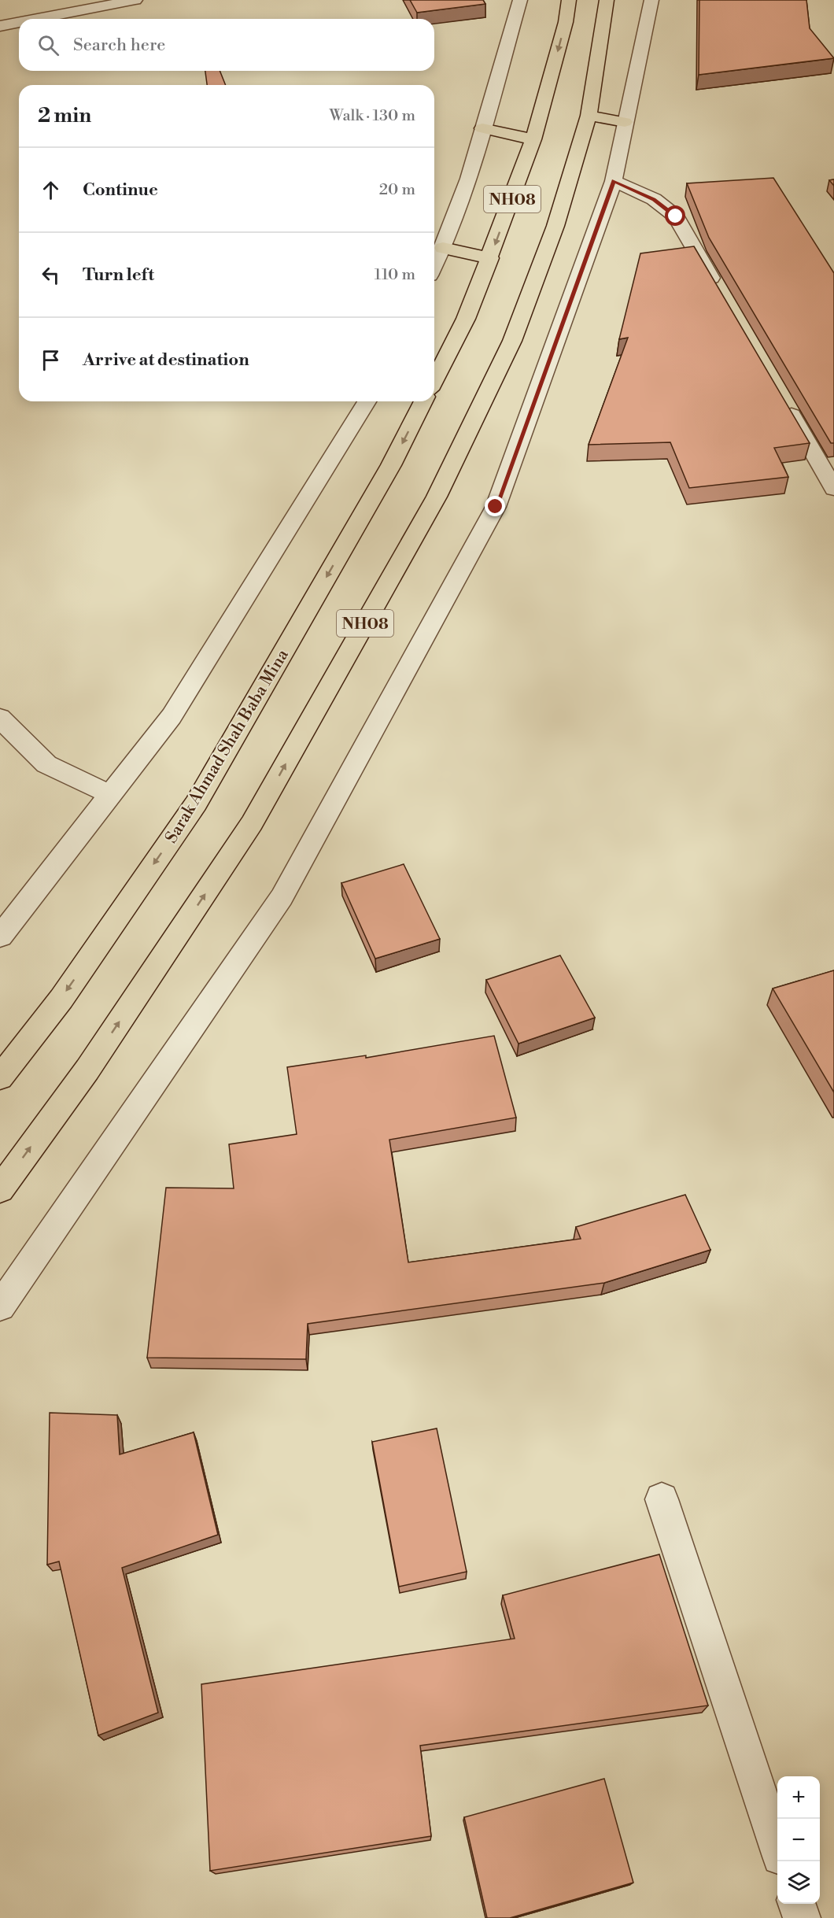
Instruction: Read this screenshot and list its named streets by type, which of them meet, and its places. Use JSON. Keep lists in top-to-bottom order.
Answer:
{
  "streets": {
    "highway": ["NH08", "Sarak Ahmad Shah Baba Mina"]
  },
  "page": {
    "search": "Search here",
    "heading": ["2 min", "Walk · 130 m"],
    "list": [
      ["Continue", "20 m"],
      ["Turn left", "110 m"],
      "Arrive at destination"
    ],
    "map_buttons": ["+", "−"]
  }
}
